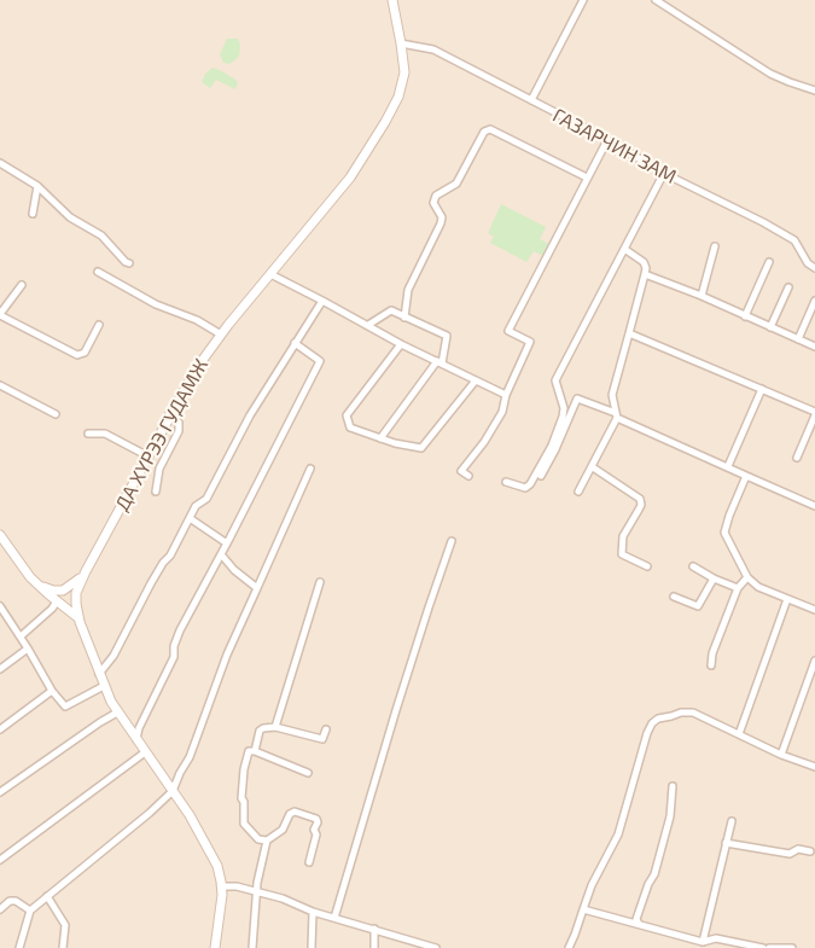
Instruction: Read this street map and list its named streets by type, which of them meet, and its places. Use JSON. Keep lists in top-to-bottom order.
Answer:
{
  "streets": {
    "main road": ["ДА ХҮРЭЭ ГУДАМЖ"],
    "street": ["ГАЗАРЧИН ЗАМ"]
  },
  "crossings": [
    ["ГАЗАРЧИН ЗАМ", "ДА ХҮРЭЭ ГУДАМЖ"]
  ]
}
